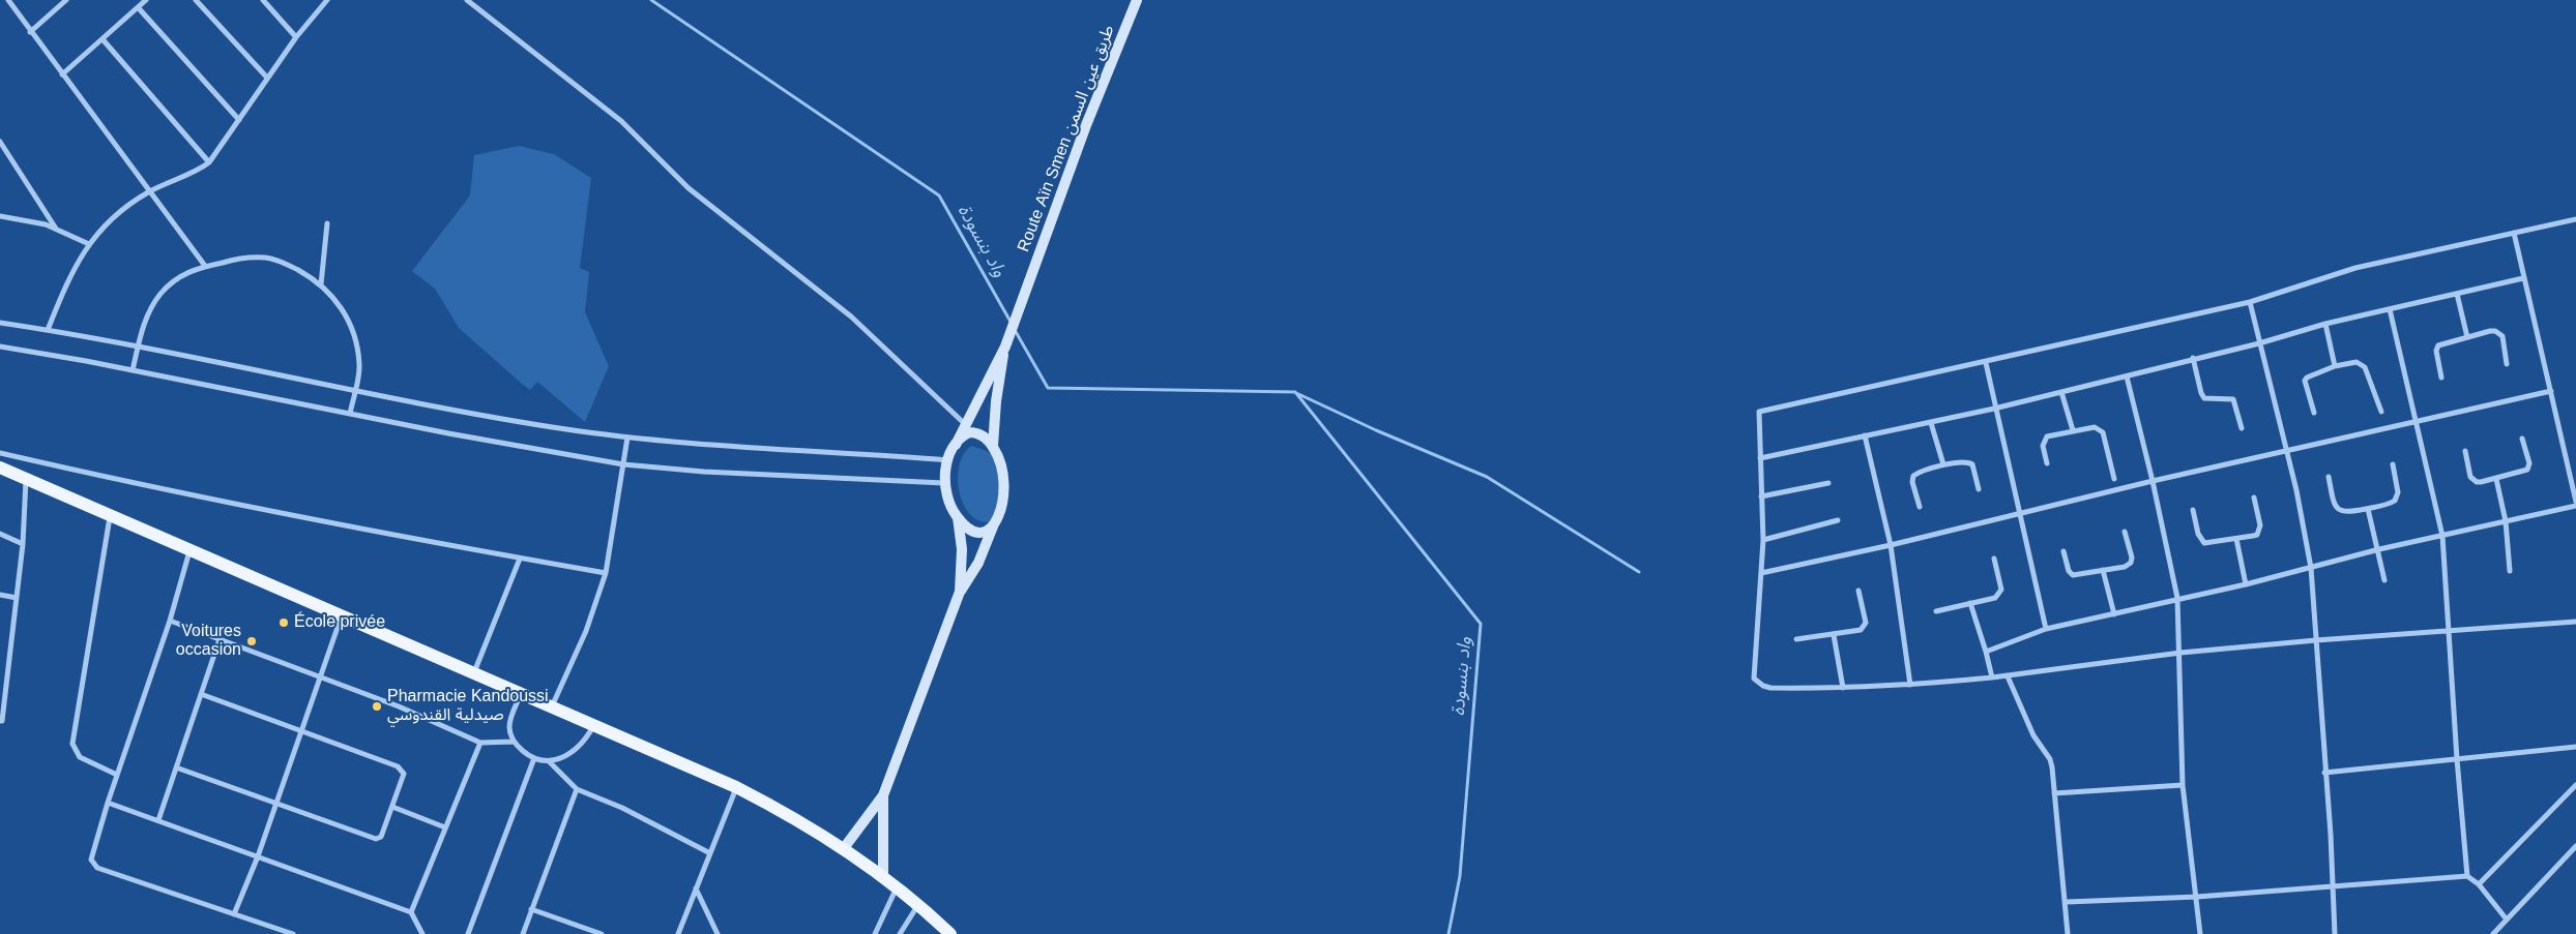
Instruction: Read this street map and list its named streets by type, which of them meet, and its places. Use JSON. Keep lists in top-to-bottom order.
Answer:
{
  "streets": {
    "street": ["Route Aïn Smen طريق عين السمن"]
  },
  "water": ["واد بنسودة"],
  "places": ["École privée", "Voitures occasion", "Pharmacie Kandoussi صيدلية القندوسي"]
}
